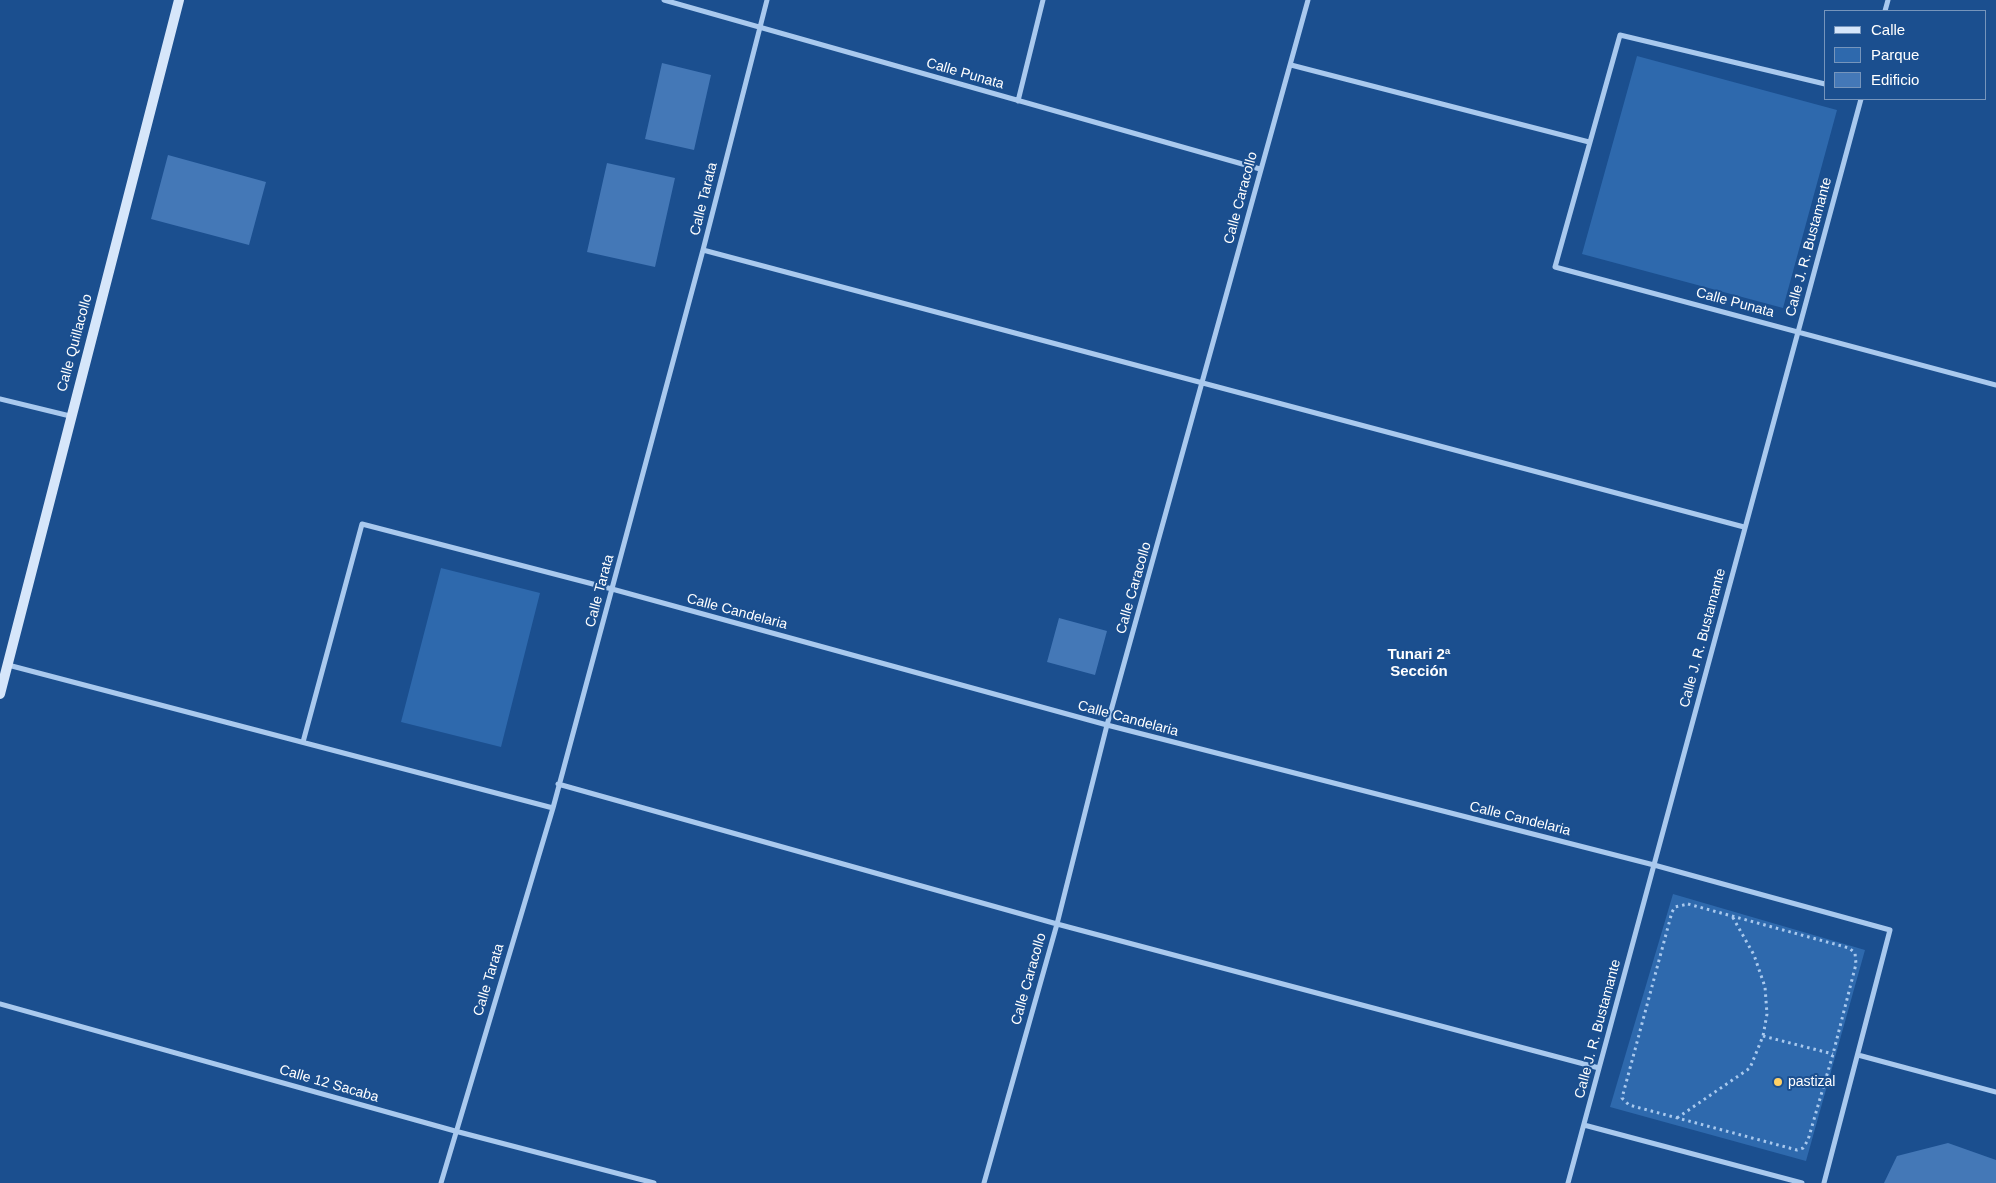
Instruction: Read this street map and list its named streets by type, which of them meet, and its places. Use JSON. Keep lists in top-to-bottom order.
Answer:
{
  "streets": {
    "street": [
      "Calle Punata",
      "Calle Caracollo",
      "Calle Tarata",
      "Calle J. R. Bustamante",
      "Calle Quillacollo",
      "Calle Candelaria",
      "Calle 12 Sacaba"
    ]
  },
  "crossings": [
    ["Calle Punata", "Calle Caracollo"],
    ["Calle Punata", "Calle Tarata"],
    ["Calle Punata", "Calle J. R. Bustamante"],
    ["Calle Caracollo", "Calle Candelaria"],
    ["Calle Tarata", "Calle Candelaria"],
    ["Calle Tarata", "Calle 12 Sacaba"],
    ["Calle J. R. Bustamante", "Calle Candelaria"]
  ],
  "districts": ["Tunari 2ª Sección"],
  "places": ["pastizal"],
  "legend": ["Calle", "Parque", "Edificio"]
}
